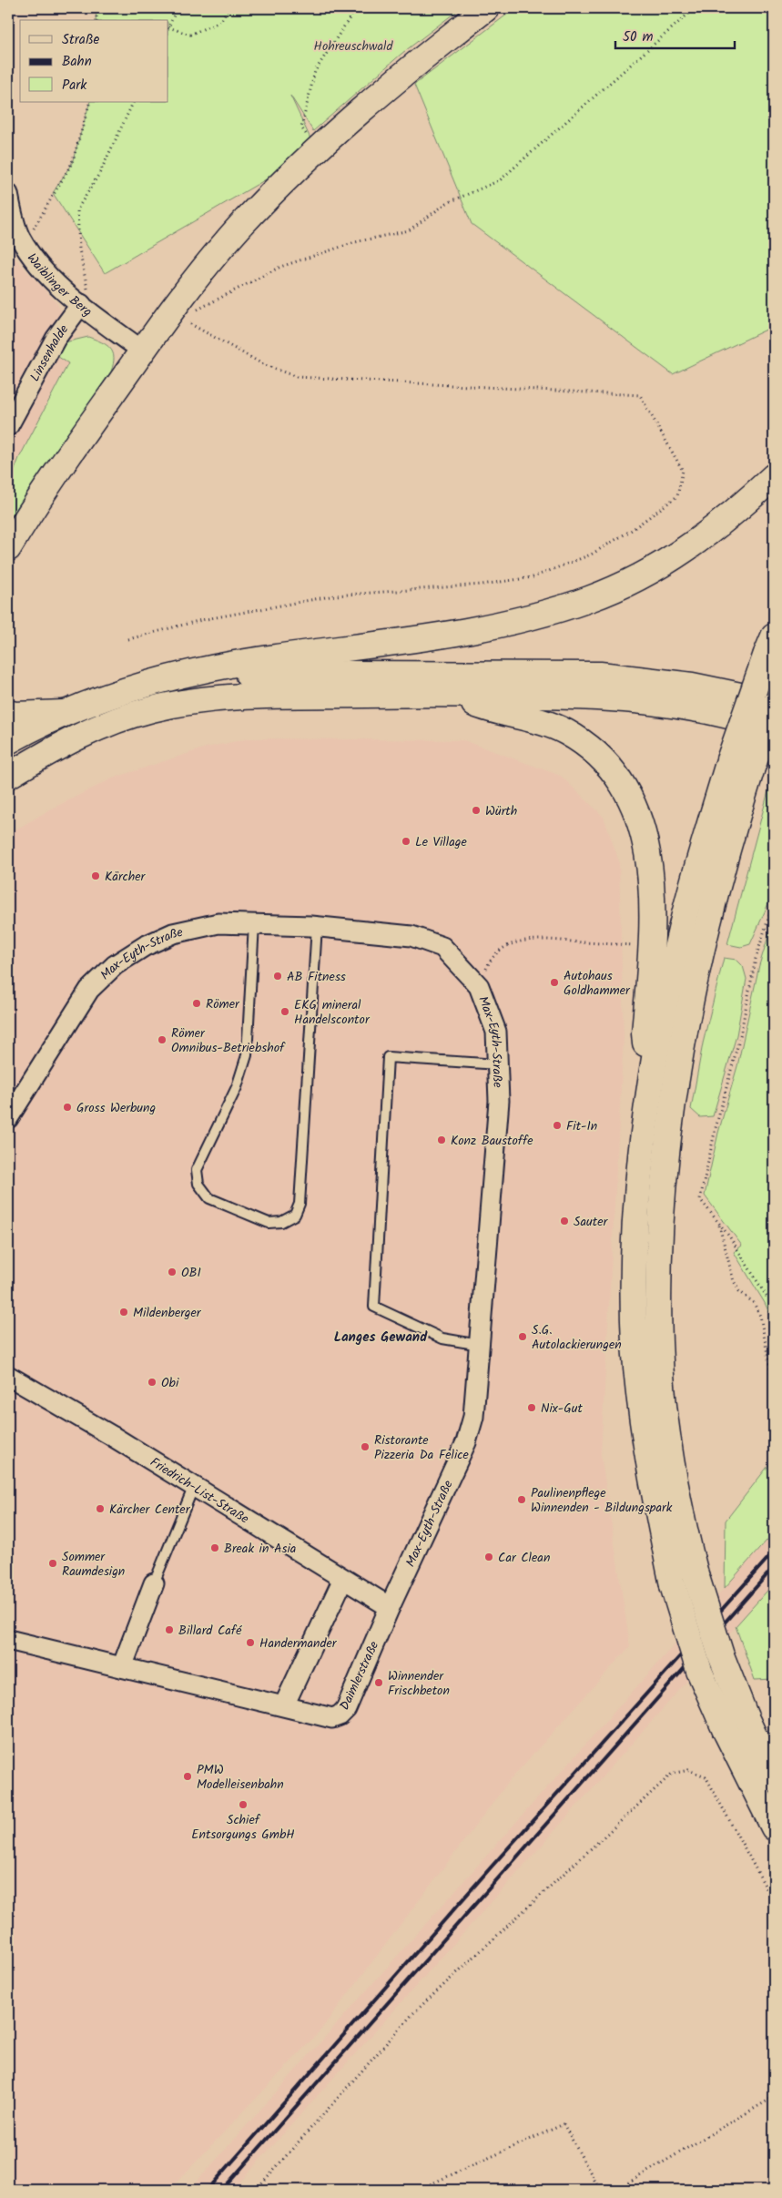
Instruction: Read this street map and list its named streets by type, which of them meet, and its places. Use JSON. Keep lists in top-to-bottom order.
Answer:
{
  "streets": {
    "street": [
      "Waiblinger Berg",
      "Linsenhalde",
      "Max-Eyth-Straße",
      "Friedrich-List-Straße",
      "Daimlerstraße"
    ]
  },
  "crossings": [
    ["Waiblinger Berg", "Linsenhalde"],
    ["Max-Eyth-Straße", "Friedrich-List-Straße"],
    ["Max-Eyth-Straße", "Daimlerstraße"],
    ["Friedrich-List-Straße", "Daimlerstraße"]
  ],
  "districts": ["Langes Gewand"],
  "parks": ["Hohreuschwald"],
  "places": [
    "Würth",
    "Le Village",
    "Kärcher",
    "AB Fitness",
    "Autohaus Goldhammer",
    "Römer",
    "EKG mineral Handelscontor",
    "Römer Omnibus-Betriebshof",
    "Gross Werbung",
    "Fit-In",
    "Konz Baustoffe",
    "Sauter",
    "OBI",
    "Mildenberger",
    "S.G. Autolackierungen",
    "Obi",
    "Nix-Gut",
    "Ristorante Pizzeria Da Felice",
    "Paulinenpflege Winnenden - Bildungspark",
    "Kärcher Center",
    "Break in Asia",
    "Car Clean",
    "Sommer Raumdesign",
    "Billard Café",
    "Handermander",
    "Winnender Frischbeton",
    "PMW Modelleisenbahn",
    "Schief Entsorgungs GmbH"
  ],
  "legend": ["Straße", "Bahn", "Park"],
  "scale_bar": "50 m"
}
